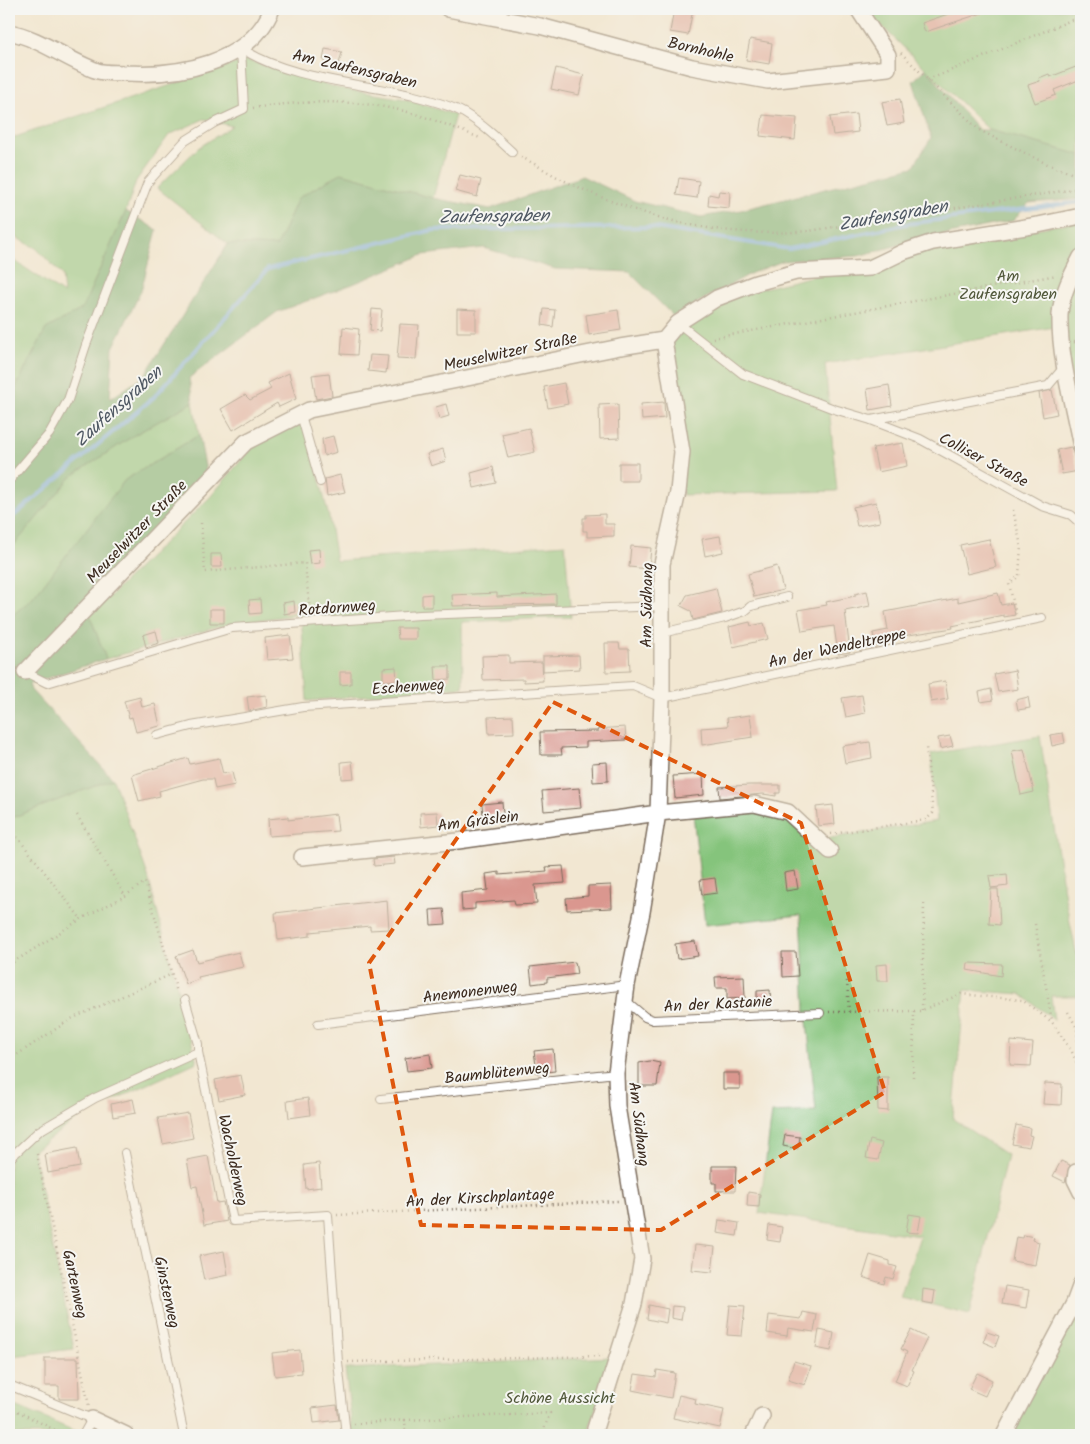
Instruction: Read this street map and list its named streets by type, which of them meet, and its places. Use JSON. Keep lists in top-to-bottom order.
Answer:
{
  "streets": {
    "street": [
      "Bornhohle",
      "Meuselwitzer Straße",
      "Am Südhang",
      "Am Gräslein"
    ],
    "lane": [
      "Am Zaufensgraben",
      "Colliser Straße",
      "Rotdornweg",
      "An der Wendeltreppe",
      "Eschenweg",
      "Anemonenweg",
      "An der Kastanie",
      "Baumblütenweg",
      "Wacholderweg",
      "Ginsterweg"
    ],
    "path": ["An der Kirschplantage", "Gartenweg"]
  },
  "crossings": [
    ["Meuselwitzer Straße", "Am Südhang"],
    ["Meuselwitzer Straße", "Rotdornweg"],
    ["Am Südhang", "Rotdornweg"],
    ["Am Südhang", "An der Wendeltreppe"],
    ["Am Südhang", "Eschenweg"],
    ["Am Südhang", "Am Gräslein"],
    ["Am Südhang", "Anemonenweg"],
    ["Am Südhang", "An der Kastanie"],
    ["Am Südhang", "Baumblütenweg"],
    ["Am Südhang", "An der Kirschplantage"],
    ["An der Wendeltreppe", "Eschenweg"],
    ["Anemonenweg", "An der Kastanie"],
    ["Wacholderweg", "An der Kirschplantage"]
  ],
  "water": ["Zaufensgraben"],
  "parks": ["Am Zaufensgraben", "Schöne Aussicht"]
}
